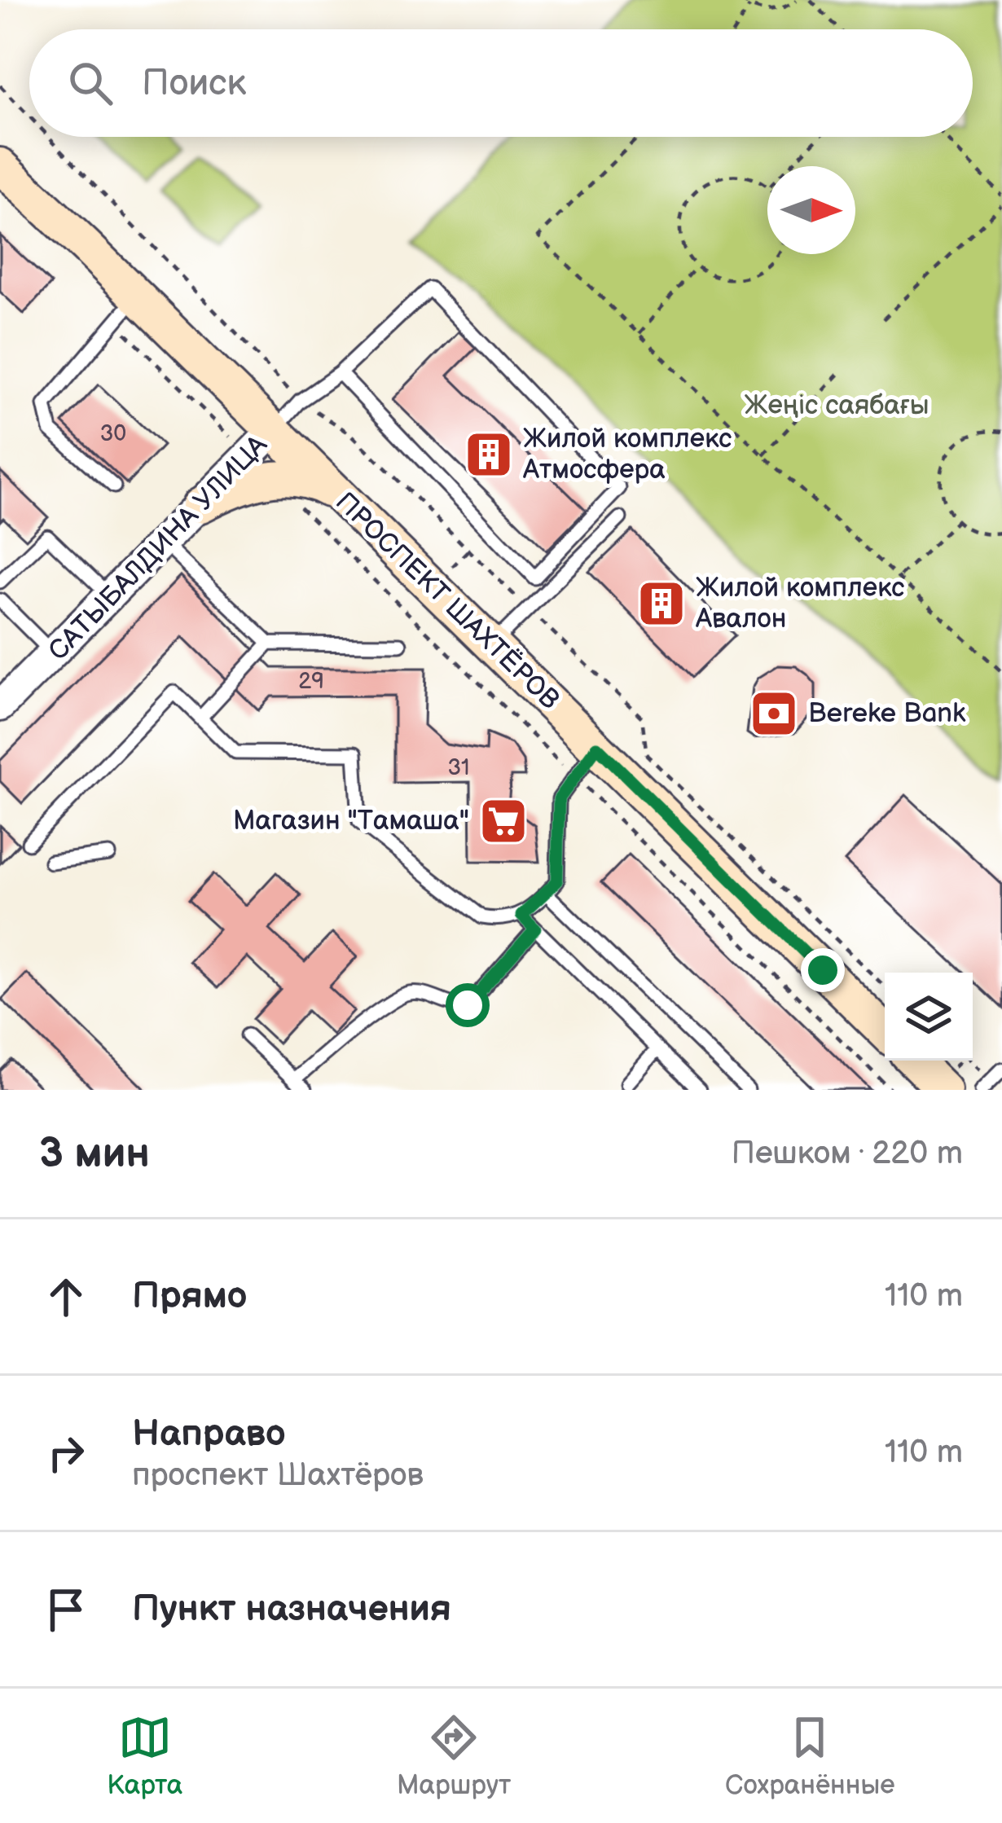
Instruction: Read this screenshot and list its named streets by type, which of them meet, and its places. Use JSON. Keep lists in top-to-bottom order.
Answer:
{
  "streets": {
    "main road": ["ПРОСПЕКТ ШАХТЁРОВ"],
    "street": ["САТЫБАЛДИНА УЛИЦА"]
  },
  "crossings": [
    ["САТЫБАЛДИНА УЛИЦА", "ПРОСПЕКТ ШАХТЁРОВ"]
  ],
  "parks": ["Жеңіс саябағы"],
  "places": {
    "building": ["Жилой комплекс Атмосфера", "Жилой комплекс Авалон"],
    "bank": ["Bereke Bank"],
    "supermarket": ["Магазин \"Тамаша\""]
  },
  "house_numbers": ["30", "29", "31"],
  "north": "right",
  "page": {
    "search": "Поиск",
    "heading": ["3 мин", "Пешком · 220 m"],
    "list": [
      ["Прямо", "110 m"],
      ["Направо", "проспект Шахтёров", "110 m"],
      "Пункт назначения"
    ],
    "nav": ["Карта", "Маршрут", "Сохранённые"]
  }
}
